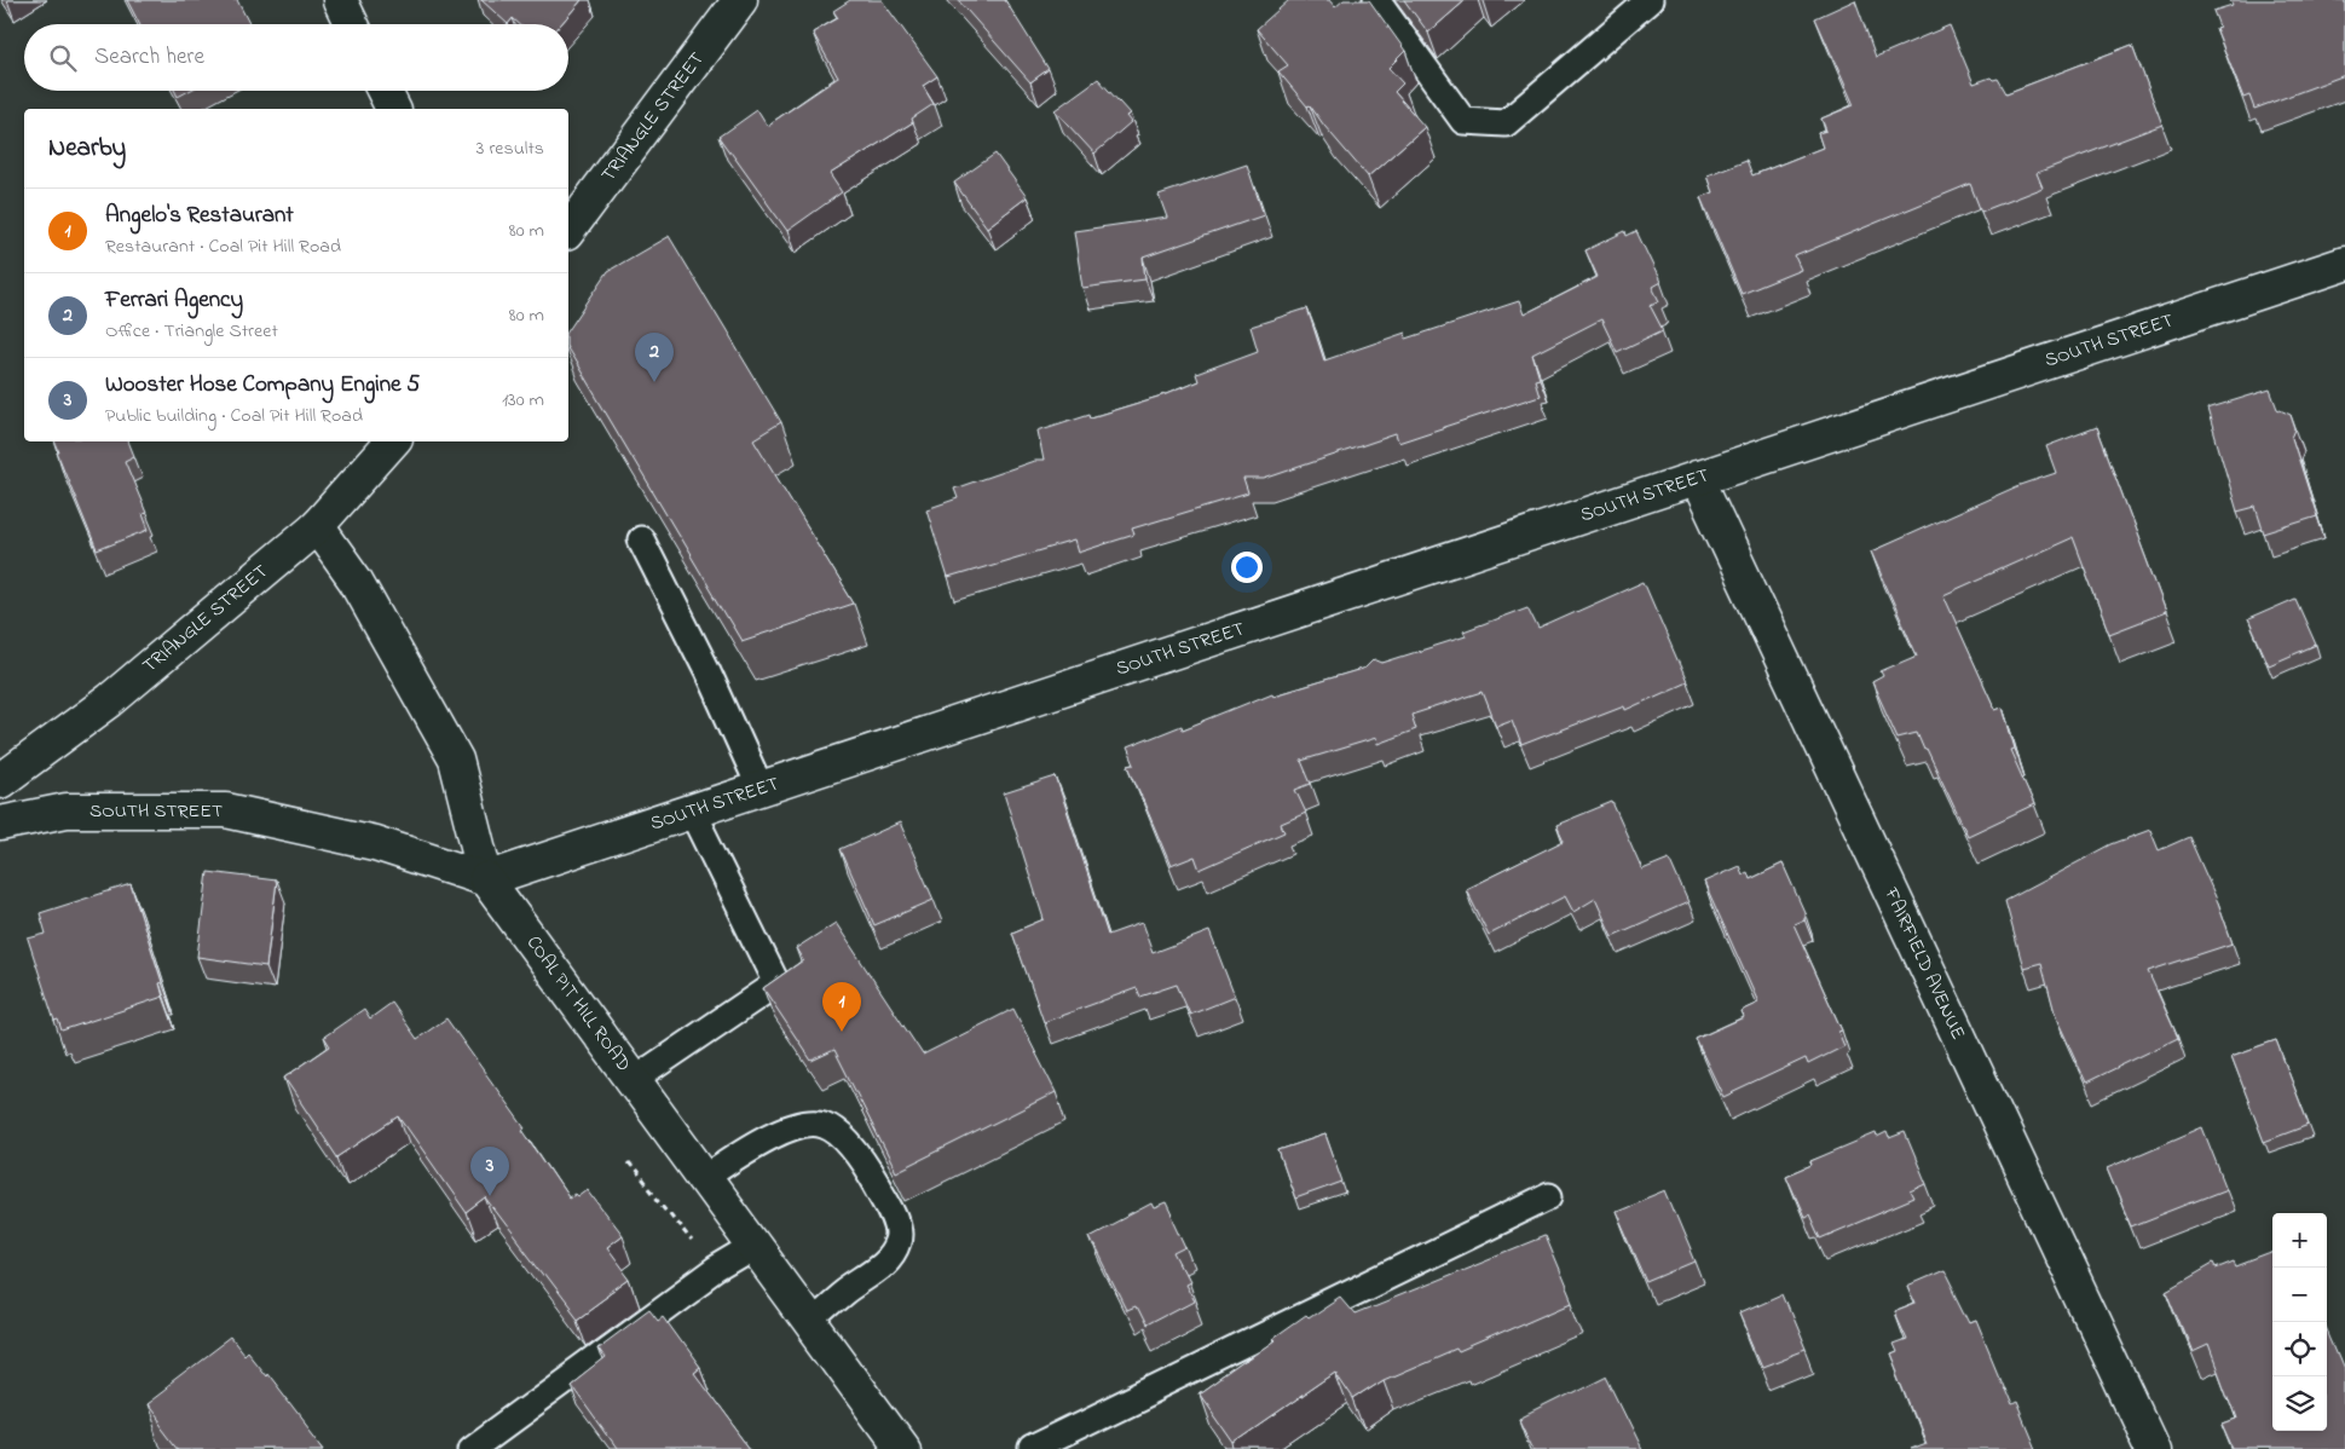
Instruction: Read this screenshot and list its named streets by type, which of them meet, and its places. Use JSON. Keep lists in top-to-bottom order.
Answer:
{
  "streets": {
    "street": [
      "TRIANGLE STREET",
      "SOUTH STREET",
      "FAIRFIELD AVENUE",
      "COAL PIT HILL ROAD"
    ]
  },
  "crossings": [
    ["TRIANGLE STREET", "COAL PIT HILL ROAD"],
    ["SOUTH STREET", "FAIRFIELD AVENUE"],
    ["SOUTH STREET", "COAL PIT HILL ROAD"]
  ],
  "page": {
    "search": "Search here",
    "heading": ["Nearby", "3 results"],
    "list": [
      {
        "mark": "1",
        "name": "Angelo's Restaurant",
        "note": "Restaurant · Coal Pit Hill Road",
        "value": "80 m"
      },
      {
        "mark": "2",
        "name": "Ferrari Agency",
        "note": "Office · Triangle Street",
        "value": "80 m"
      },
      {
        "mark": "3",
        "name": "Wooster Hose Company Engine 5",
        "note": "Public building · Coal Pit Hill Road",
        "value": "130 m"
      }
    ],
    "pins": ["2", "1", "3"],
    "map_buttons": ["+", "−"]
  }
}
